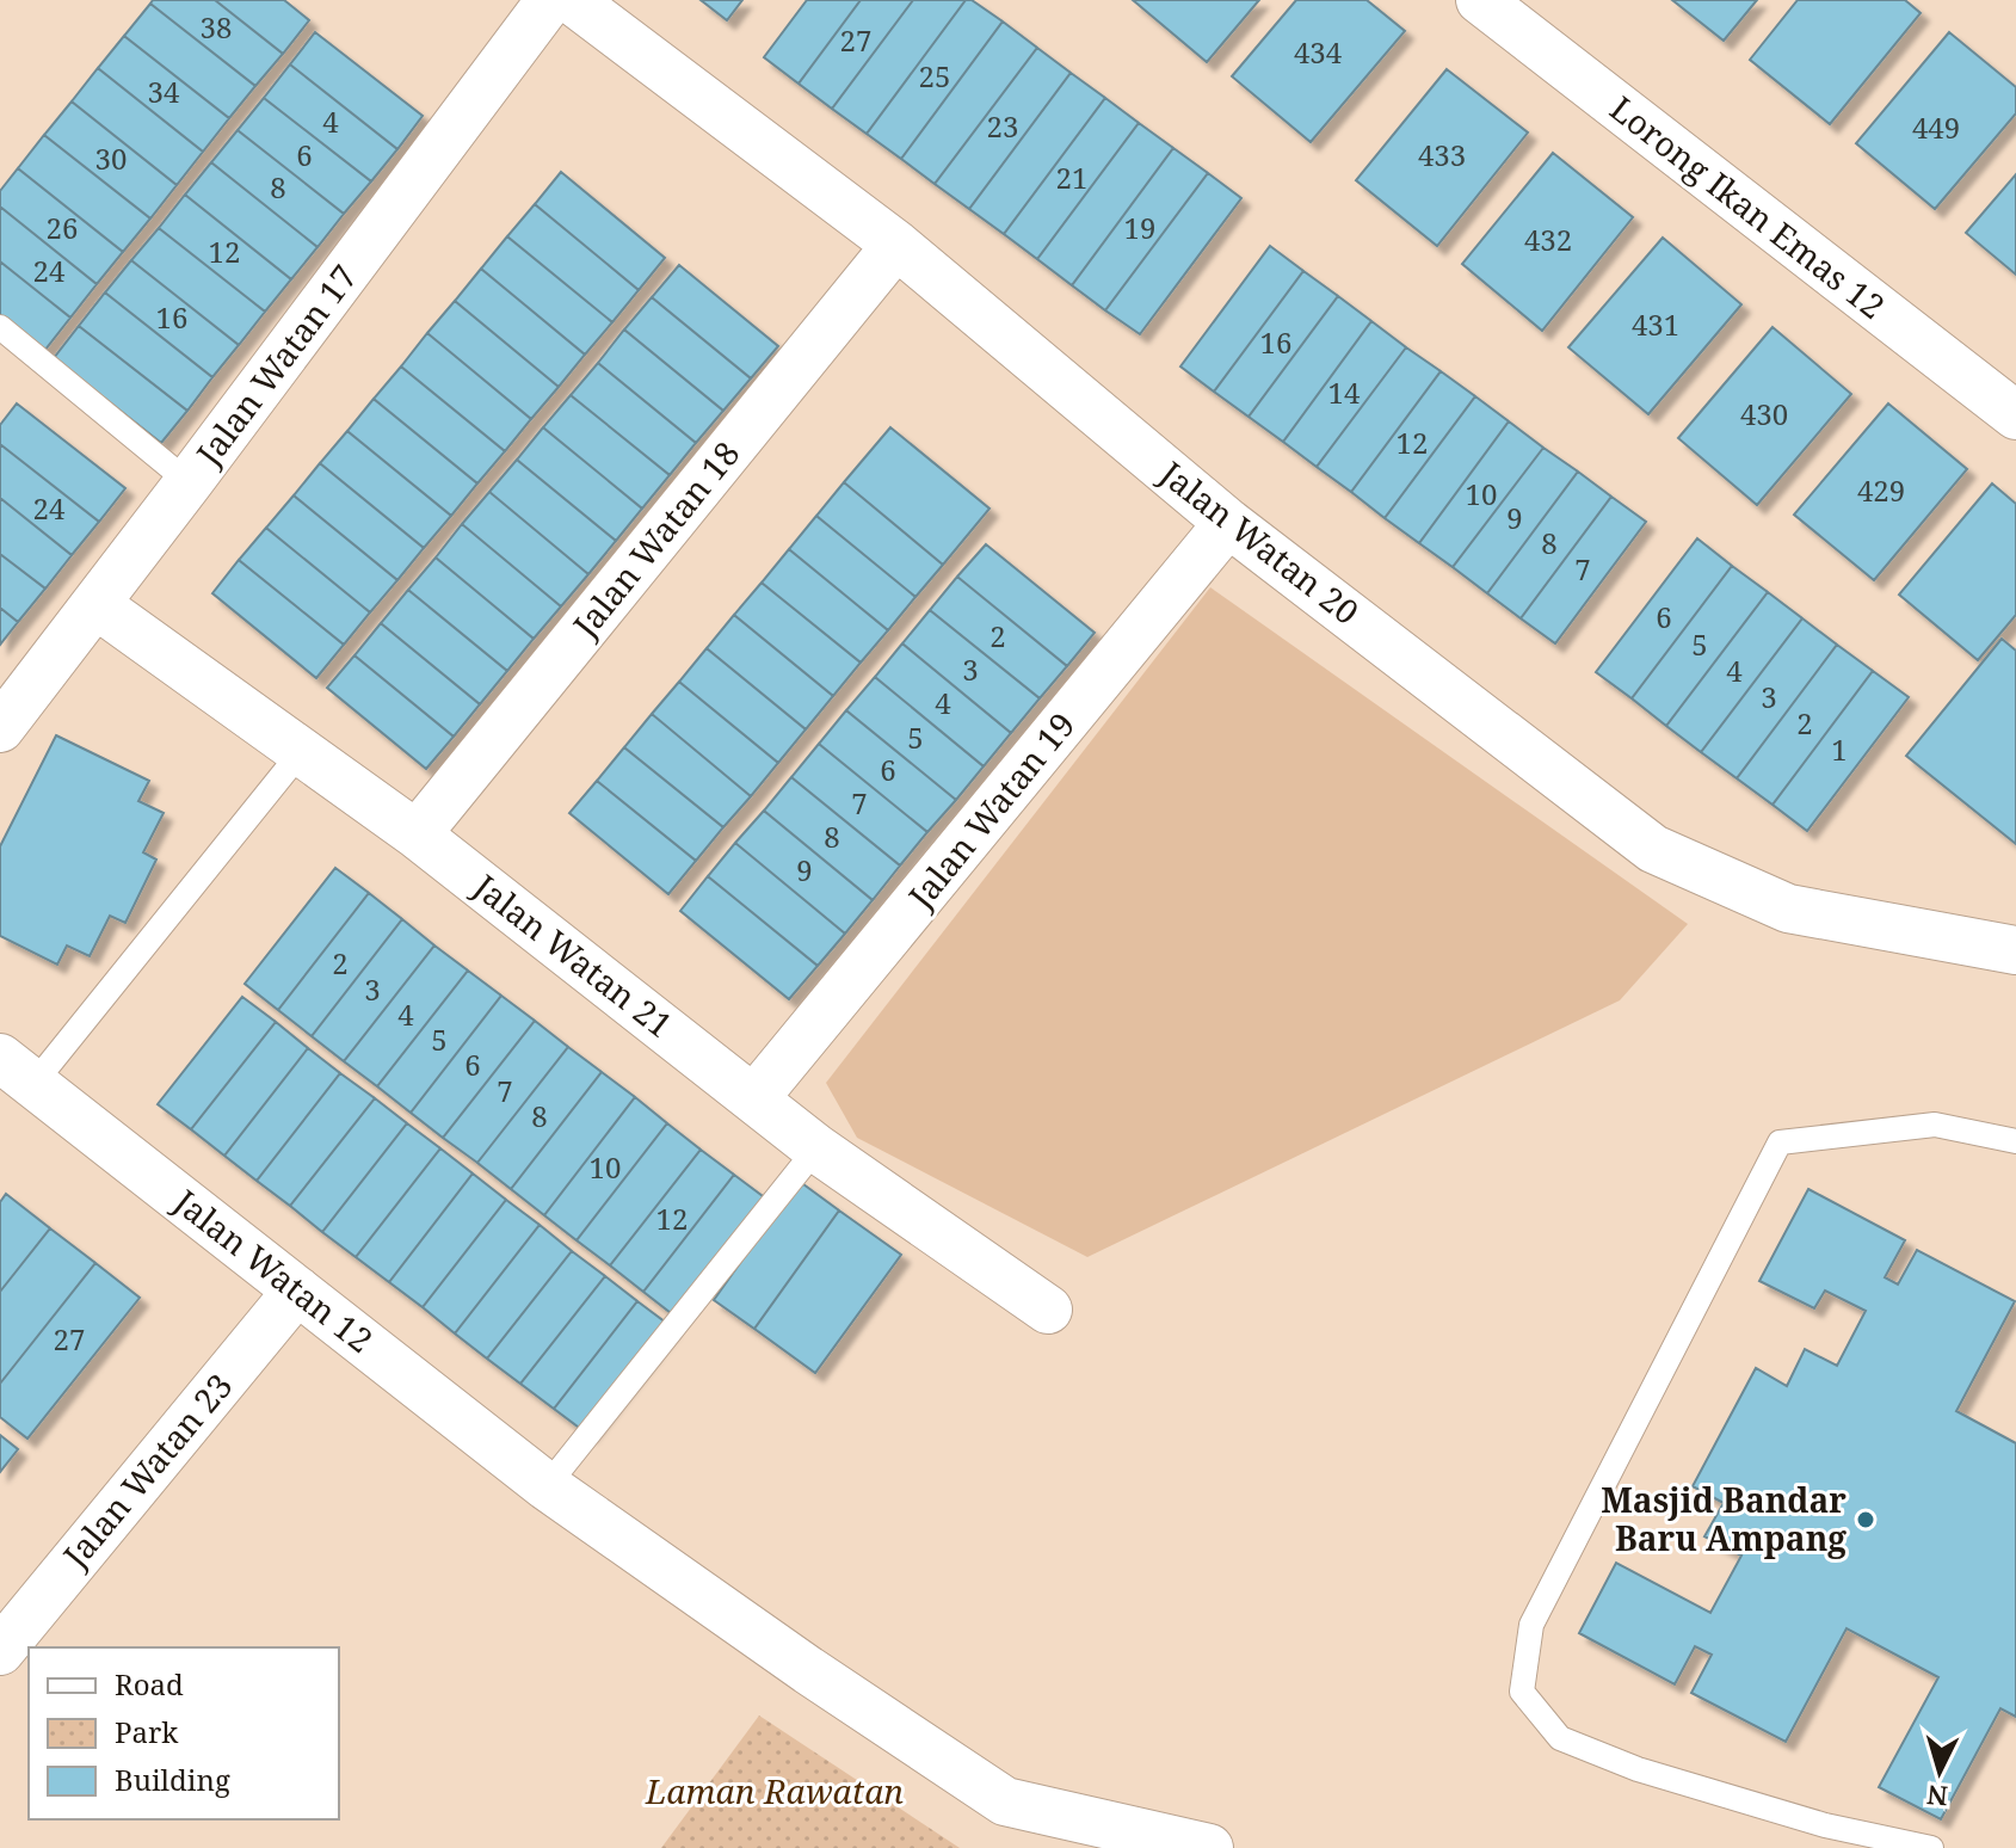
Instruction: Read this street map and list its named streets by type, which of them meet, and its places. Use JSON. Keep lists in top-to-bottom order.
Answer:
{
  "streets": {
    "street": [
      "Lorong Ikan Emas 12",
      "Jalan Watan 17",
      "Jalan Watan 18",
      "Jalan Watan 20",
      "Jalan Watan 19",
      "Jalan Watan 21",
      "Jalan Watan 12",
      "Jalan Watan 23"
    ]
  },
  "crossings": [
    ["Jalan Watan 17", "Jalan Watan 21"],
    ["Jalan Watan 18", "Jalan Watan 20"],
    ["Jalan Watan 18", "Jalan Watan 21"],
    ["Jalan Watan 20", "Jalan Watan 19"],
    ["Jalan Watan 19", "Jalan Watan 21"],
    ["Jalan Watan 12", "Jalan Watan 23"]
  ],
  "parks": ["Laman Rawatan"],
  "places": ["Masjid Bandar Baru Ampang"],
  "house_numbers": [
    "38",
    "27",
    "434",
    "25",
    "34",
    "4",
    "23",
    "449",
    "6",
    "433",
    "30",
    "21",
    "8",
    "26",
    "19",
    "432",
    "12",
    "24",
    "16",
    "431",
    "16",
    "14",
    "430",
    "12",
    "429",
    "10",
    "24",
    "9",
    "8",
    "7",
    "6",
    "2",
    "5",
    "3",
    "4",
    "3",
    "4",
    "2",
    "5",
    "1",
    "6",
    "7",
    "8",
    "9",
    "2",
    "3",
    "4",
    "5",
    "6",
    "7",
    "8",
    "10",
    "12",
    "27"
  ],
  "legend": ["Road", "Park", "Building"],
  "north": "bottom"
}
